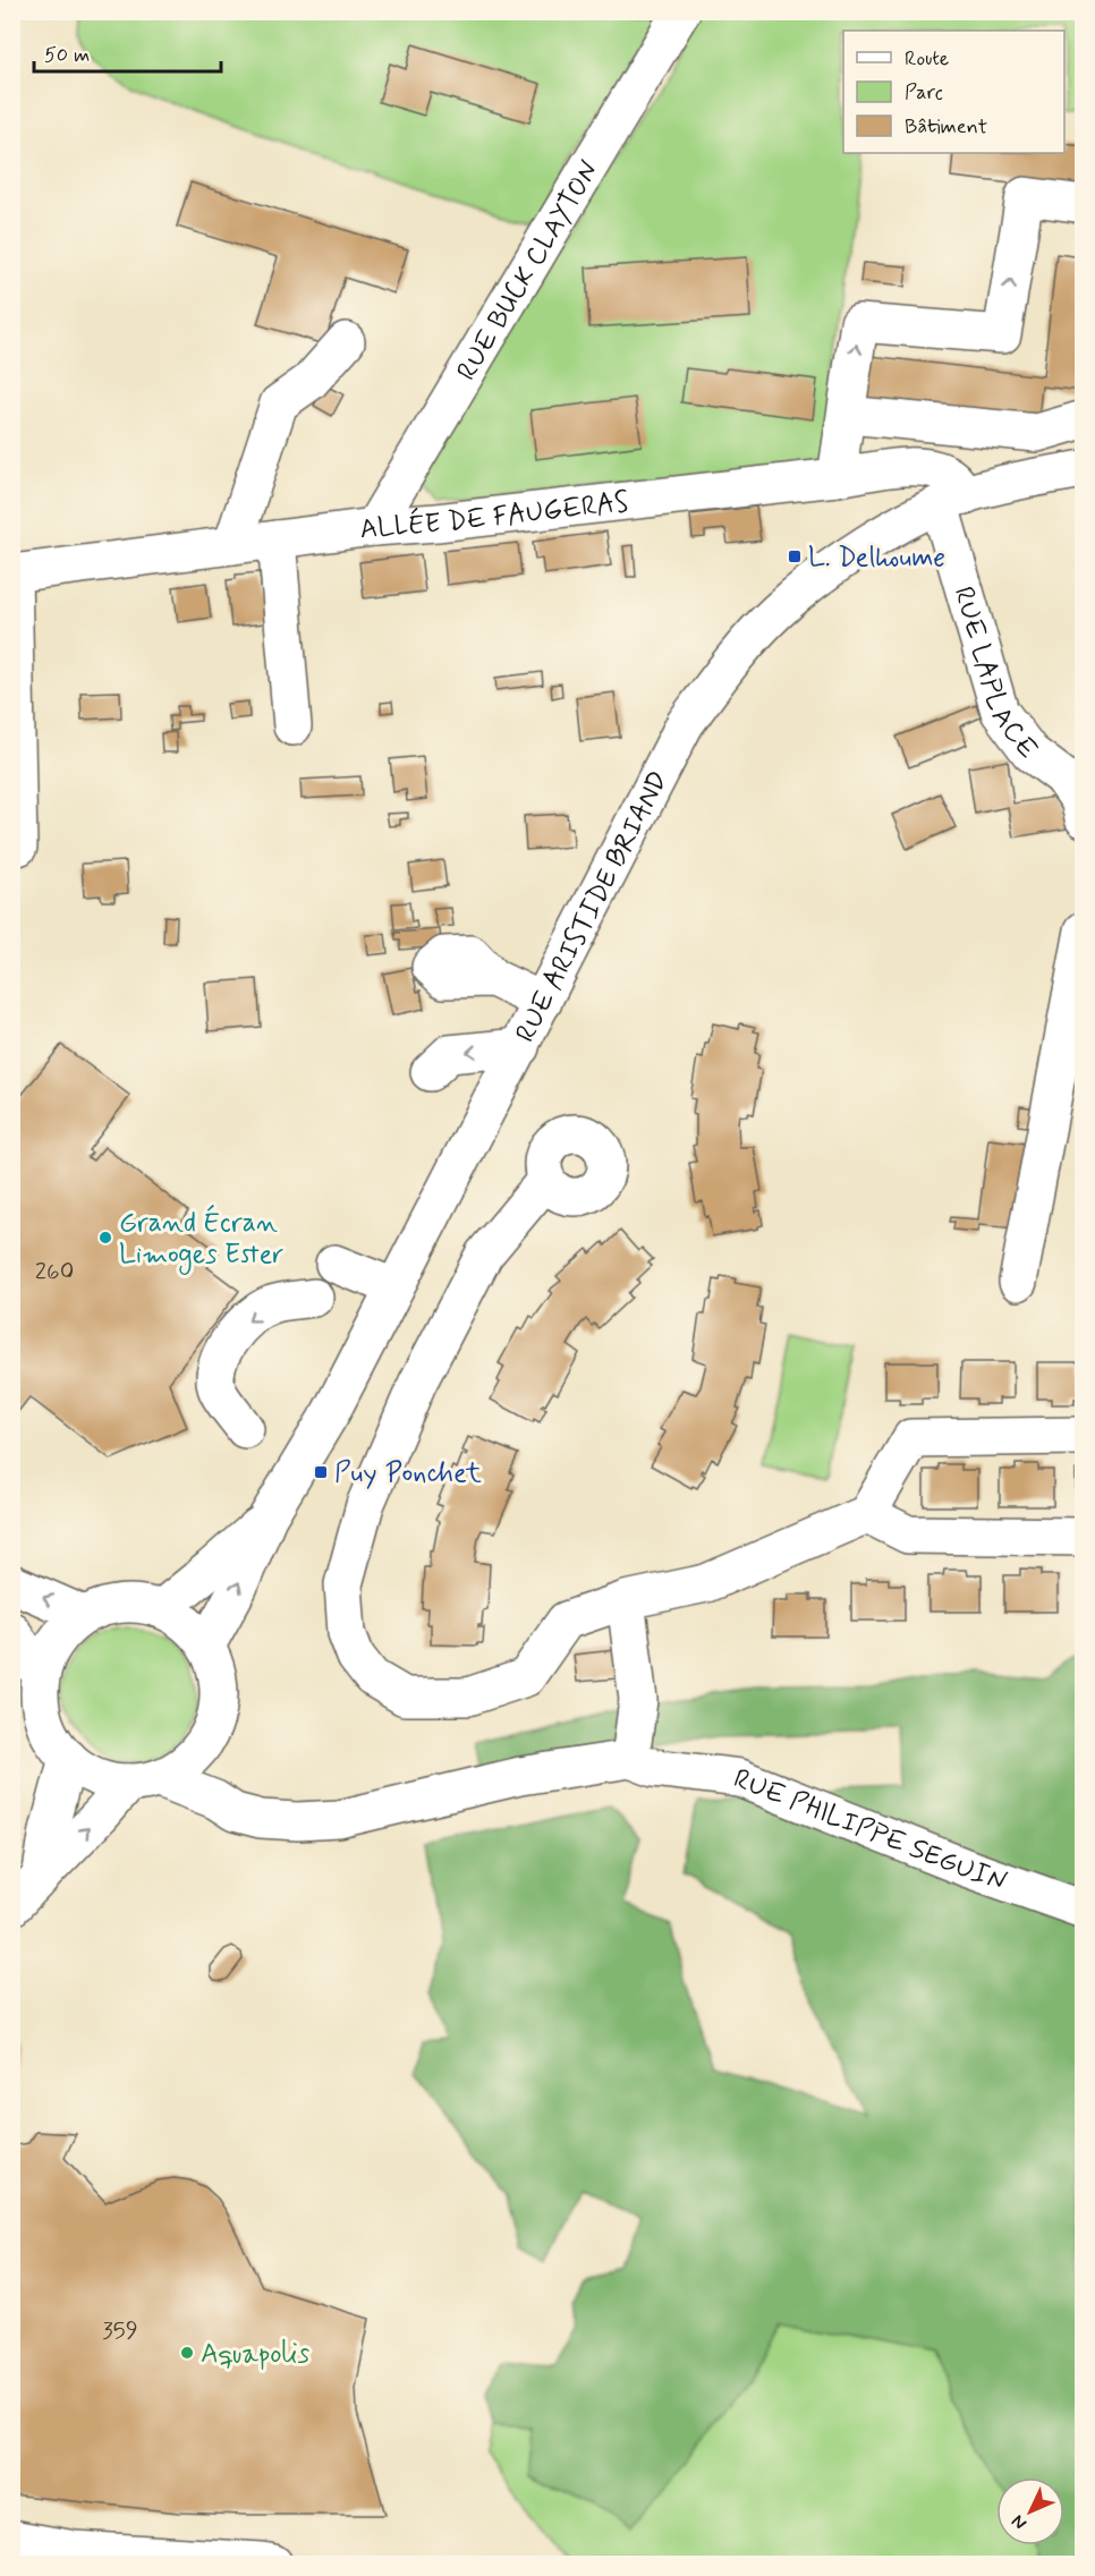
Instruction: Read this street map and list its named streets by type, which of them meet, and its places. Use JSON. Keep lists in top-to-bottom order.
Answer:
{
  "streets": {
    "street": [
      "RUE BUCK CLAYTON",
      "ALLÉE DE FAUGERAS",
      "RUE LAPLACE",
      "RUE ARISTIDE BRIAND",
      "RUE PHILIPPE SEGUIN"
    ]
  },
  "crossings": [
    ["RUE BUCK CLAYTON", "ALLÉE DE FAUGERAS"],
    ["ALLÉE DE FAUGERAS", "RUE LAPLACE"],
    ["ALLÉE DE FAUGERAS", "RUE ARISTIDE BRIAND"],
    ["RUE LAPLACE", "RUE ARISTIDE BRIAND"],
    ["RUE ARISTIDE BRIAND", "RUE PHILIPPE SEGUIN"]
  ],
  "places": {
    "transit": ["L. Delhoume", "Puy Ponchet"],
    "other": ["Grand Écran Limoges Ester", "Aquapolis"]
  },
  "house_numbers": ["260", "359"],
  "legend": ["Route", "Parc", "Bâtiment"],
  "scale_bar": "50 m",
  "north": "bottom left"
}
